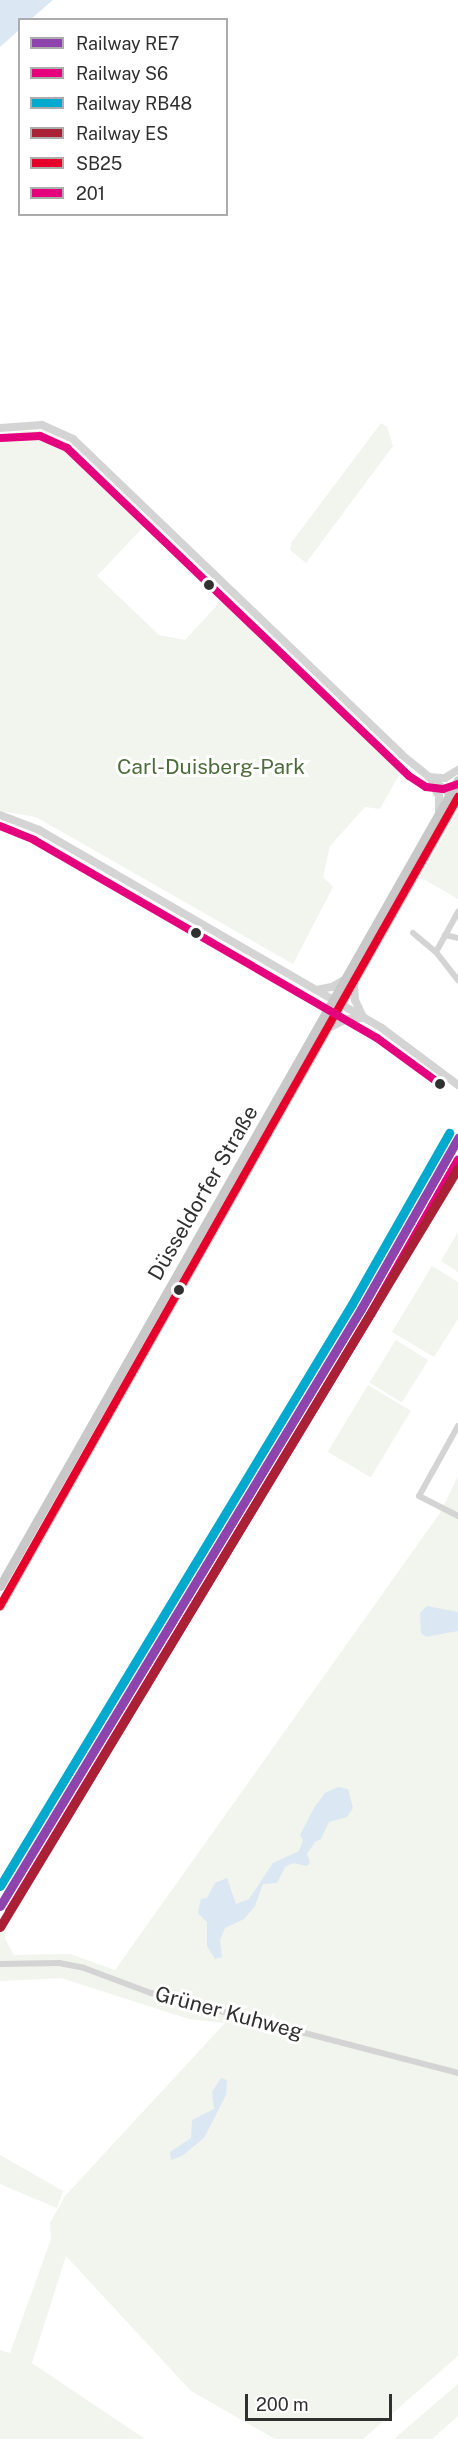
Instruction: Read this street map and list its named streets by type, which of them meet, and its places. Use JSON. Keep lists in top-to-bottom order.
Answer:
{
  "streets": {
    "main road": ["Düsseldorfer Straße"],
    "street": ["Grüner Kuhweg"]
  },
  "parks": ["Carl-Duisberg-Park"],
  "lines": [
    "transit line 201",
    "transit line SB25",
    "rail line RB48",
    "rail line RE7",
    "rail line S6",
    "rail line ES"
  ],
  "legend": [
    "Railway RE7",
    "Railway S6",
    "Railway RB48",
    "Railway ES",
    "SB25",
    "201"
  ],
  "scale_bar": "200 m"
}
